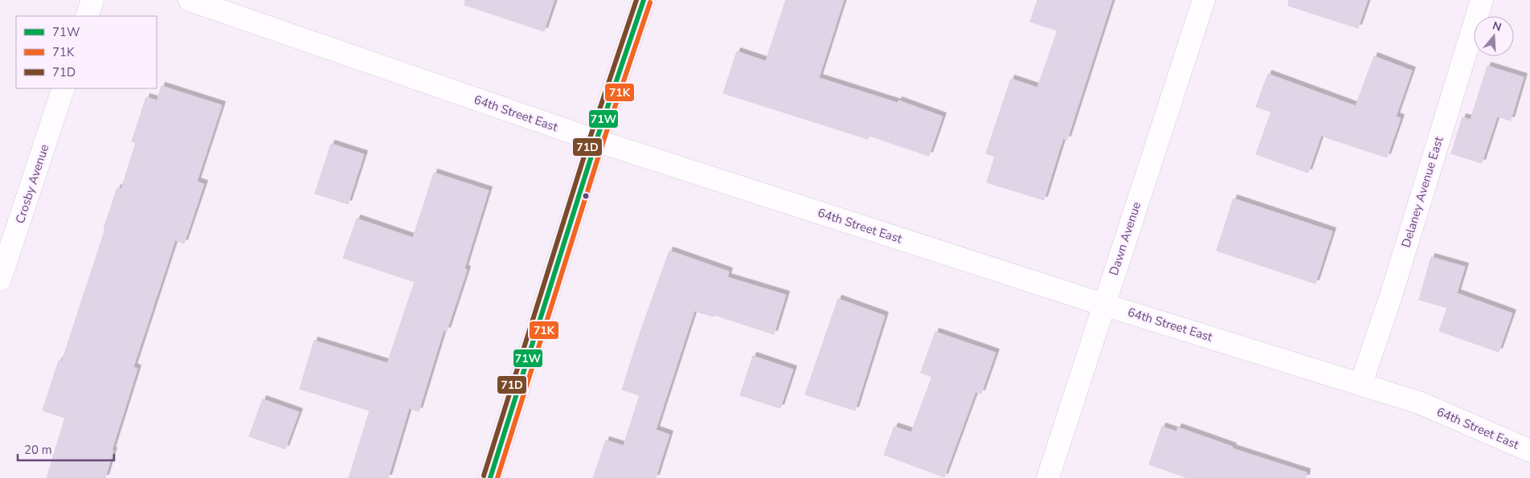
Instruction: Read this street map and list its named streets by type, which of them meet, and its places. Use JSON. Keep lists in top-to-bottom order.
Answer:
{
  "streets": {
    "street": [
      "64th Street East",
      "Crosby Avenue",
      "Delaney Avenue East",
      "Dawn Avenue"
    ]
  },
  "crossings": [
    ["64th Street East", "Delaney Avenue East"],
    ["64th Street East", "Dawn Avenue"]
  ],
  "lines": ["transit line 71W", "transit line 71D", "transit line 71K"],
  "legend": ["71W", "71K", "71D"],
  "scale_bar": "20 m",
  "north": "top"
}
